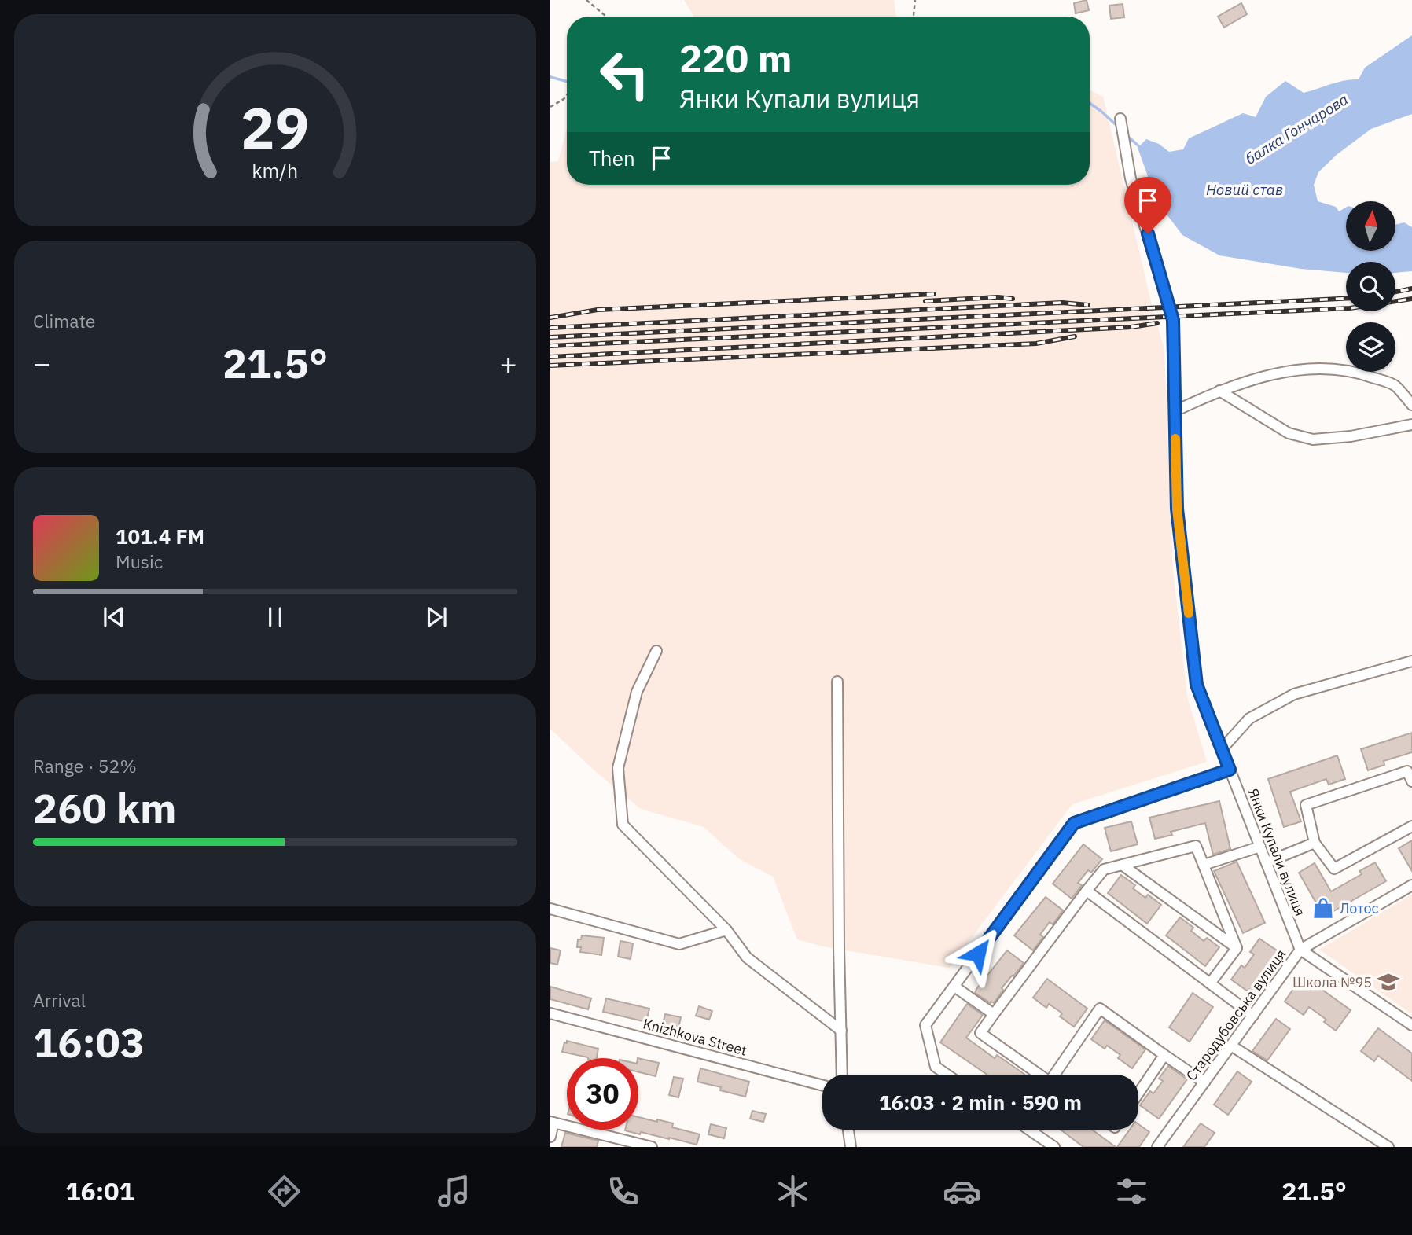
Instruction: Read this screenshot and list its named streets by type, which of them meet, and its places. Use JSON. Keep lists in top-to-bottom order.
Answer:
{
  "streets": {
    "street": ["Янки Купали вулиця", "Стародубовська вулиця", "Knizhkova Street"]
  },
  "crossings": [
    ["Янки Купали вулиця", "Стародубовська вулиця"]
  ],
  "water": ["балка Гончарова", "Новий став"],
  "places": {
    "shop": ["Лотос"],
    "school or university": ["Школа №95"]
  },
  "north": "top",
  "page": {
    "turn": ["220 m", "Янки Купали вулиця"],
    "then": "Then",
    "tile": [
      "Climate",
      ["Range · 52%", "260 km"],
      ["Arrival", "16:03"]
    ],
    "heat": ["−", "21.5°", "+"],
    "song": ["101.4 FM", "Music"],
    "limit": "30",
    "trip": "16:03 · 2 min · 590 m",
    "tabs": ["16:01", "21.5°"],
    "gauge": ["29", "km/h"]
  }
}
